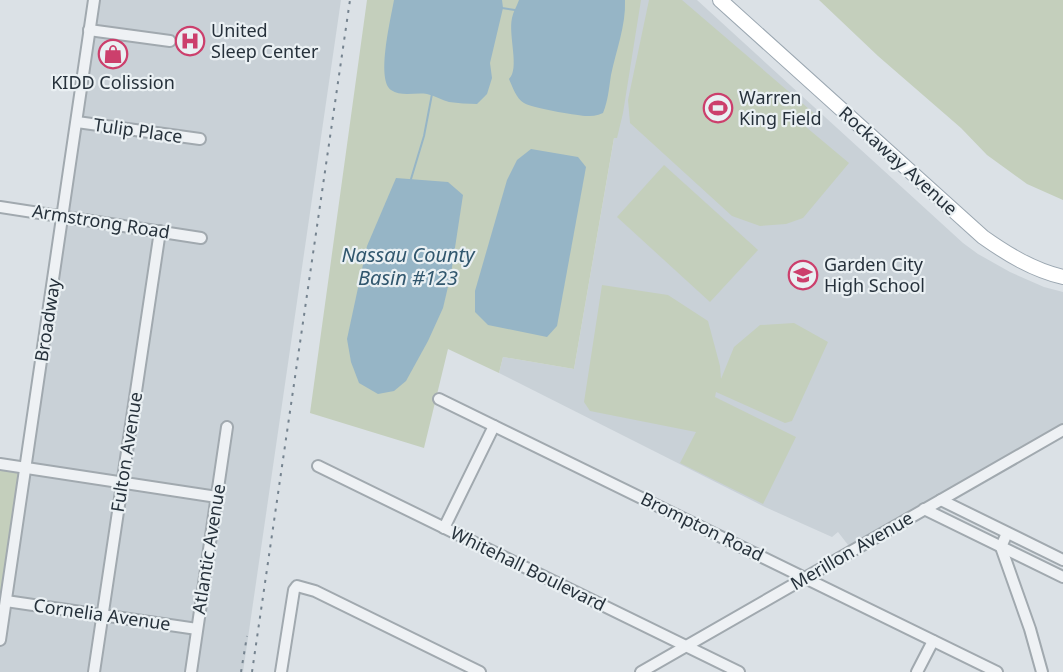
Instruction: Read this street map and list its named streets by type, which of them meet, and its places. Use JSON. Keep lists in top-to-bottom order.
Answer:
{
  "streets": {
    "main road": ["Rockaway Avenue"],
    "street": [
      "Tulip Place",
      "Armstrong Road",
      "Broadway",
      "Fulton Avenue",
      "Brompton Road",
      "Atlantic Avenue",
      "Merillon Avenue",
      "Whitehall Boulevard",
      "Cornelia Avenue"
    ]
  },
  "crossings": [
    ["Tulip Place", "Broadway"],
    ["Armstrong Road", "Broadway"],
    ["Armstrong Road", "Fulton Avenue"],
    ["Broadway", "Cornelia Avenue"],
    ["Fulton Avenue", "Cornelia Avenue"],
    ["Brompton Road", "Merillon Avenue"],
    ["Atlantic Avenue", "Cornelia Avenue"],
    ["Merillon Avenue", "Whitehall Boulevard"]
  ],
  "water": ["Nassau County Basin #123"],
  "places": {
    "hospital": ["United Sleep Center"],
    "shop": ["KIDD Colission"],
    "sports": ["Warren King Field"],
    "school or university": ["Garden City High School"]
  }
}
